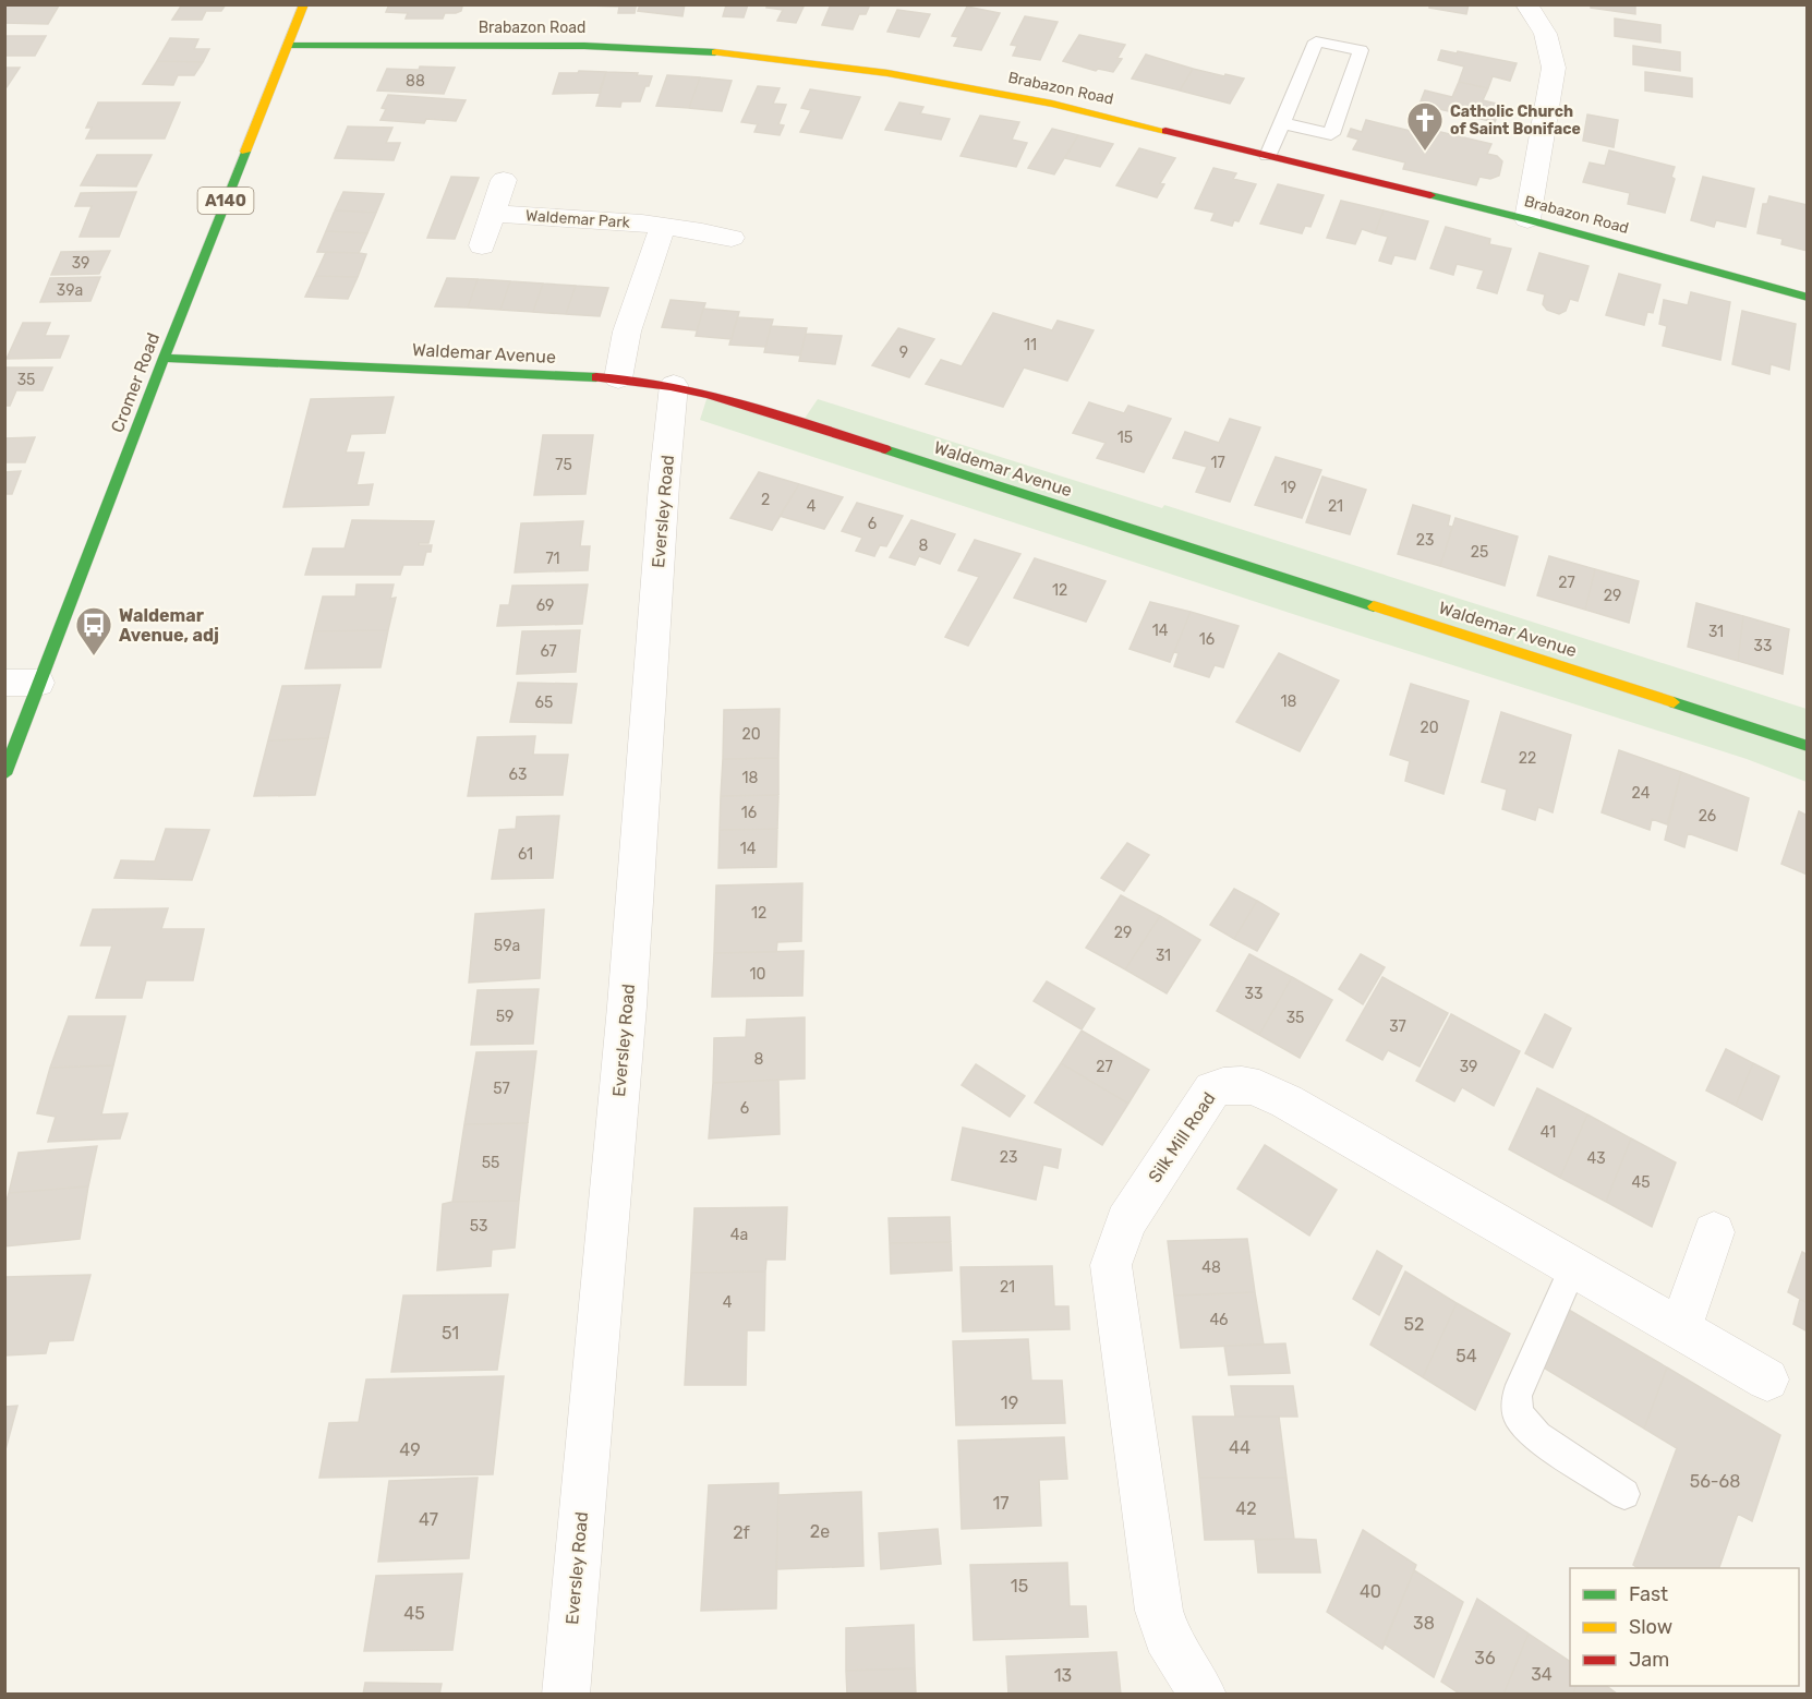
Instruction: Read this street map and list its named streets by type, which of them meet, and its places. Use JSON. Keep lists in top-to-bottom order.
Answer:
{
  "streets": {
    "main road": [
      "Brabazon Road",
      "A140",
      "Waldemar Avenue",
      "Cromer Road"
    ],
    "street": ["Waldemar Park", "Eversley Road", "Silk Mill Road"]
  },
  "crossings": [
    ["Brabazon Road", "Cromer Road"],
    ["Waldemar Avenue", "Cromer Road"],
    ["Waldemar Avenue", "Eversley Road"]
  ],
  "places": {
    "church": ["Catholic Church of Saint Boniface"],
    "bus stop": ["Waldemar Avenue, adj"]
  },
  "house_numbers": [
    "88",
    "39",
    "39a",
    "11",
    "9",
    "35",
    "15",
    "17",
    "75",
    "19",
    "2",
    "4",
    "21",
    "6",
    "23",
    "8",
    "25",
    "71",
    "27",
    "12",
    "29",
    "69",
    "14",
    "31",
    "16",
    "33",
    "67",
    "18",
    "65",
    "20",
    "20",
    "22",
    "63",
    "18",
    "24",
    "16",
    "26",
    "14",
    "61",
    "12",
    "29",
    "59a",
    "31",
    "10",
    "33",
    "59",
    "35",
    "37",
    "8",
    "27",
    "39",
    "57",
    "6",
    "41",
    "23",
    "43",
    "55",
    "45",
    "53",
    "4a",
    "48",
    "21",
    "4",
    "46",
    "52",
    "51",
    "54",
    "19",
    "44",
    "49",
    "56-68",
    "17",
    "42",
    "47",
    "2e",
    "2f",
    "15",
    "40",
    "45",
    "38",
    "36",
    "34",
    "13"
  ],
  "legend": ["Fast", "Slow", "Jam"]
}
